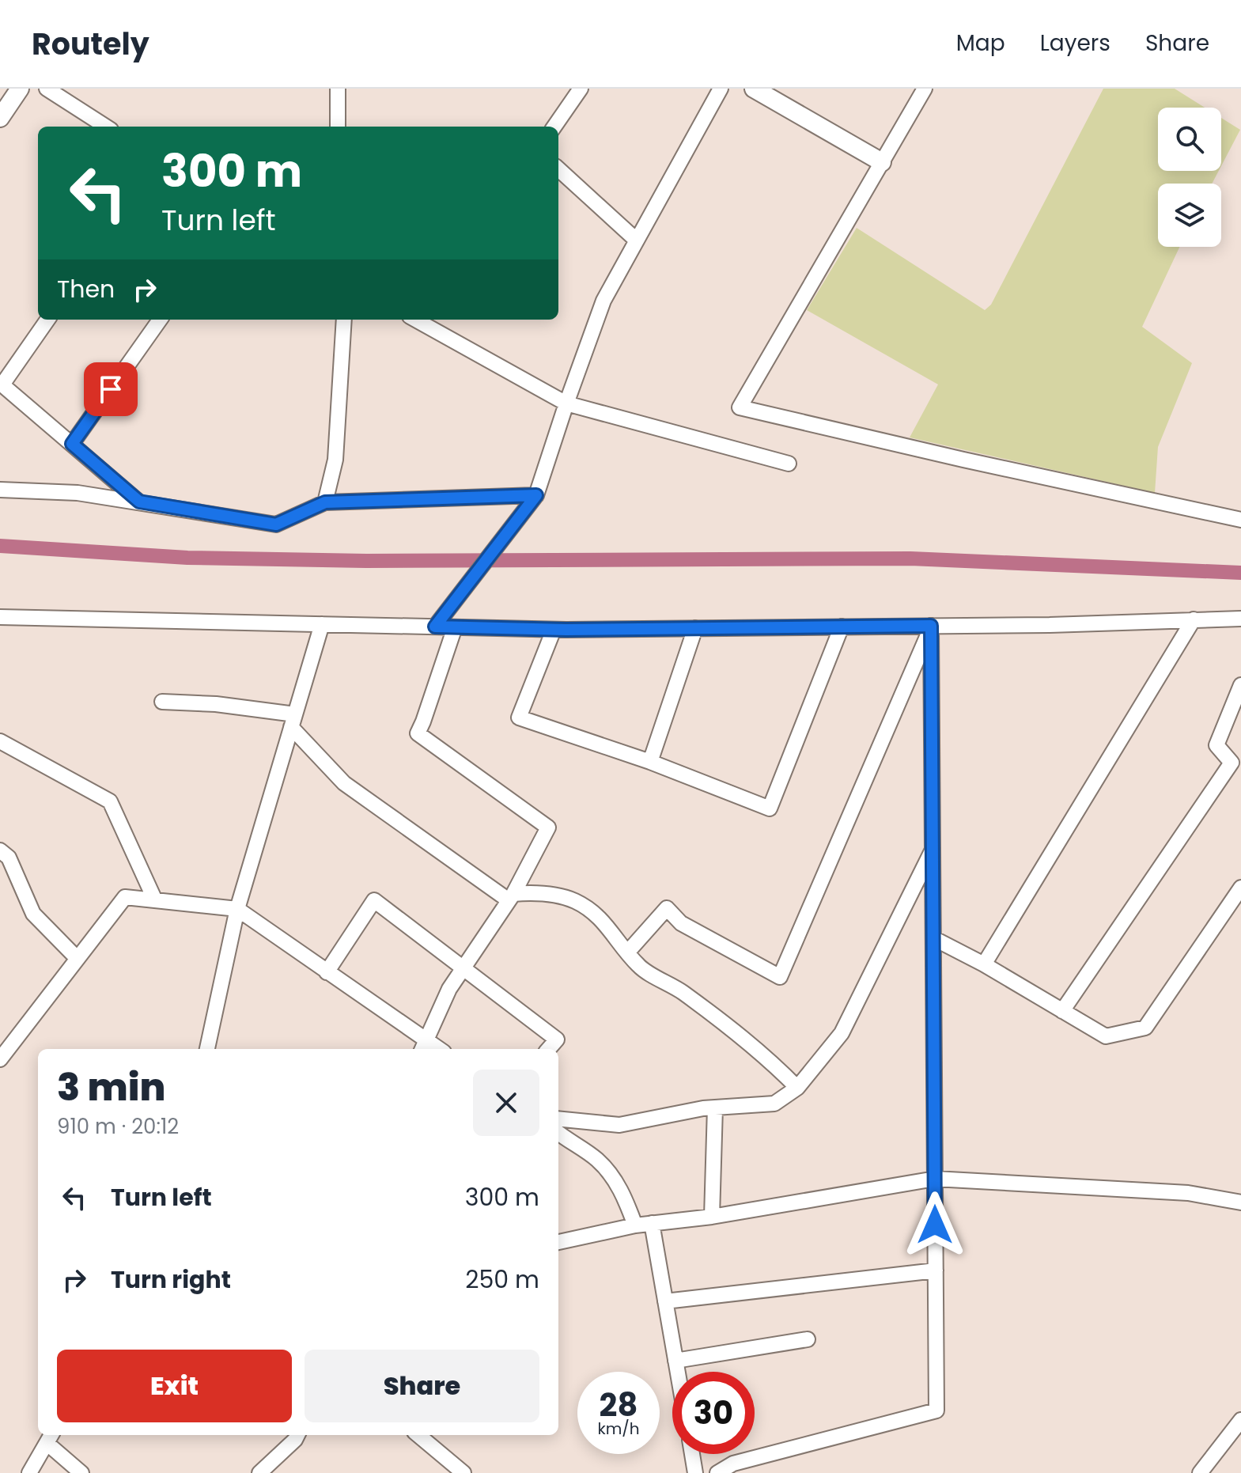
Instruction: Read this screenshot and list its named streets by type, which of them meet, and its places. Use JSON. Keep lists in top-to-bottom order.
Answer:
{
  "page": {
    "header": "Routely",
    "nav": ["Map", "Layers", "Share"],
    "turn": ["300 m", "Turn left"],
    "then": "Then",
    "heading": ["3 min", "910 m · 20:12"],
    "list": [
      {
        "name": "Turn left",
        "value": "300 m"
      },
      {
        "name": "Turn right",
        "value": "250 m"
      }
    ],
    "buttons": ["Exit", "Share"],
    "speed": "28 km/h",
    "limit": "30"
  }
}
